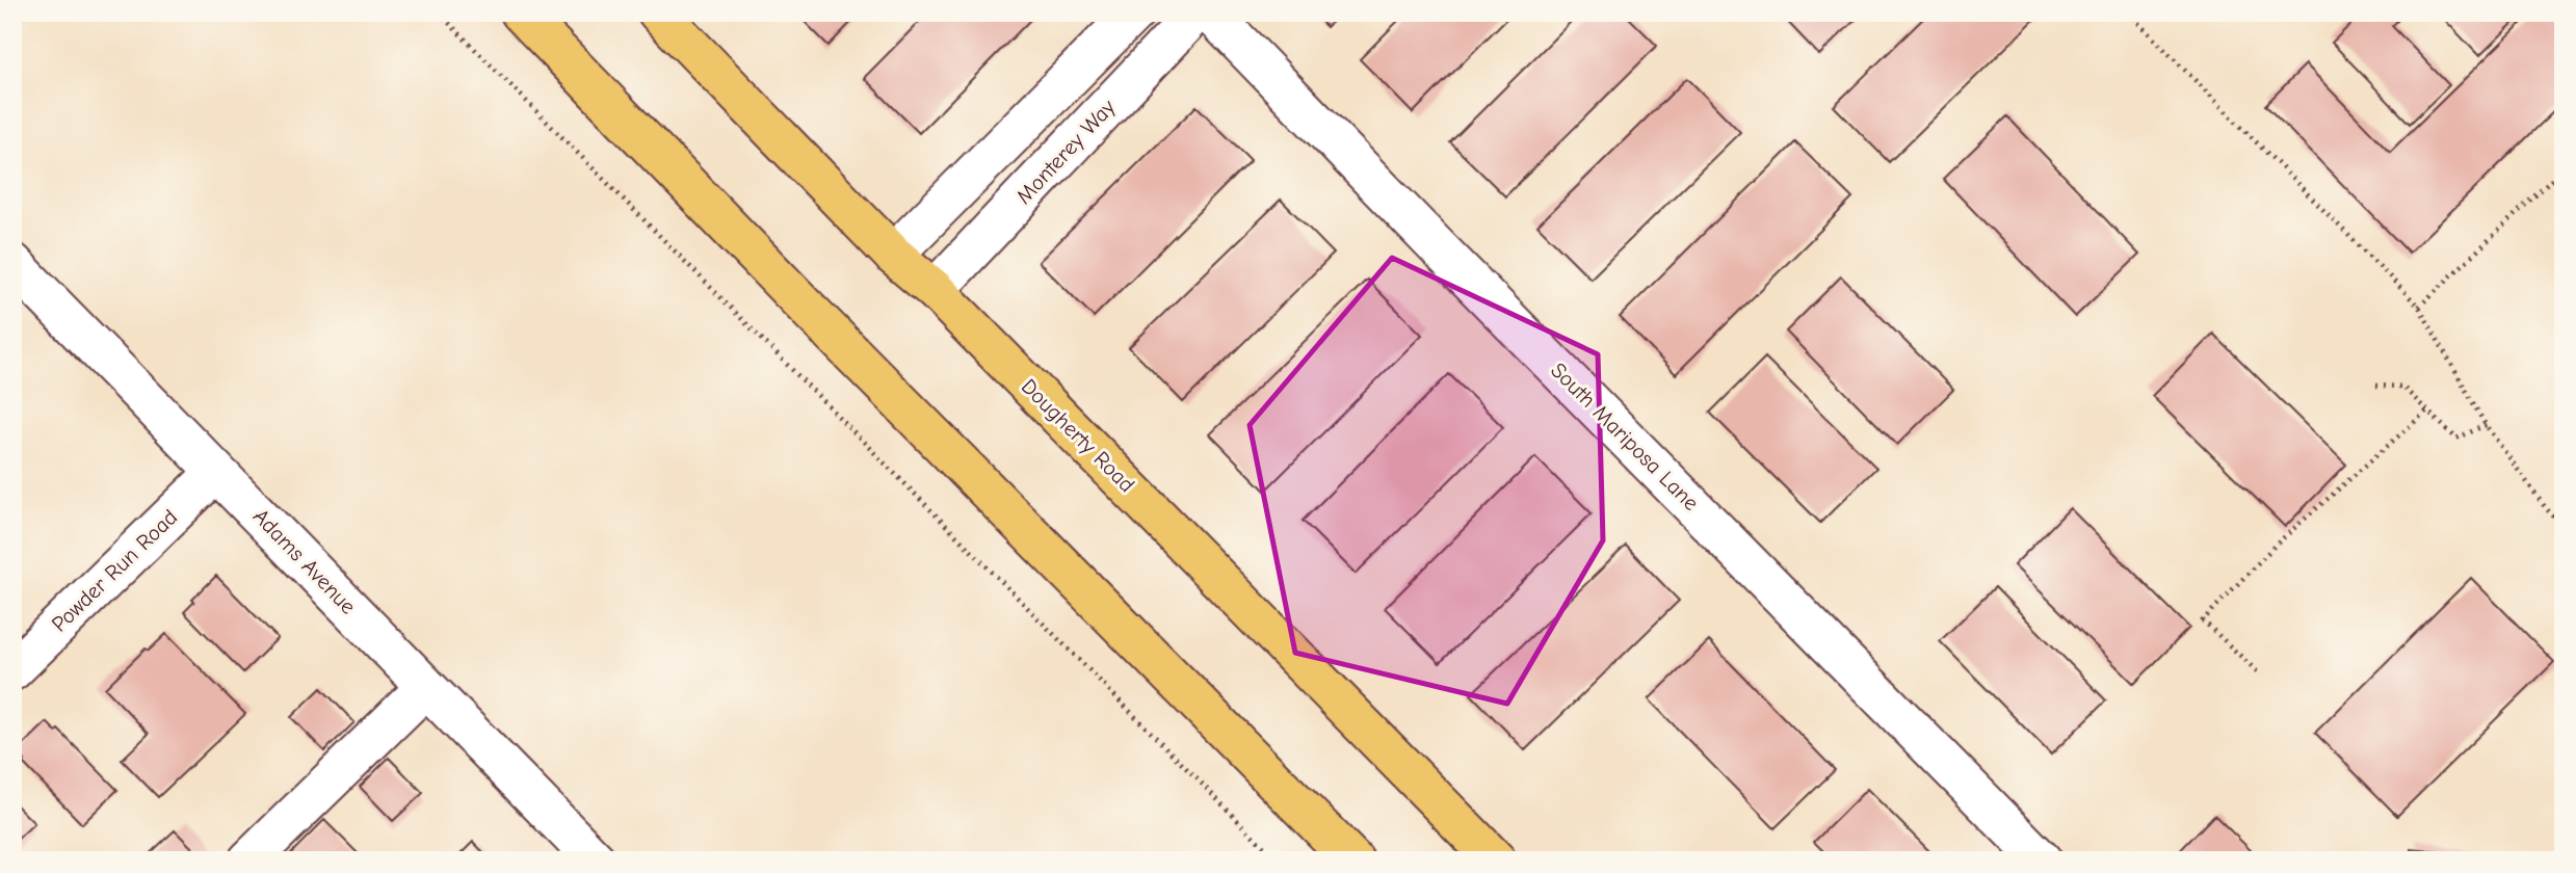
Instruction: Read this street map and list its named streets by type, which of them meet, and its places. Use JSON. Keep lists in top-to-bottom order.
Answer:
{
  "streets": {
    "main road": ["Dougherty Road"],
    "street": [
      "Monterey Way",
      "South Mariposa Lane",
      "Adams Avenue",
      "Powder Run Road"
    ]
  },
  "crossings": [
    ["Monterey Way", "Dougherty Road"],
    ["Adams Avenue", "Powder Run Road"]
  ]
}
